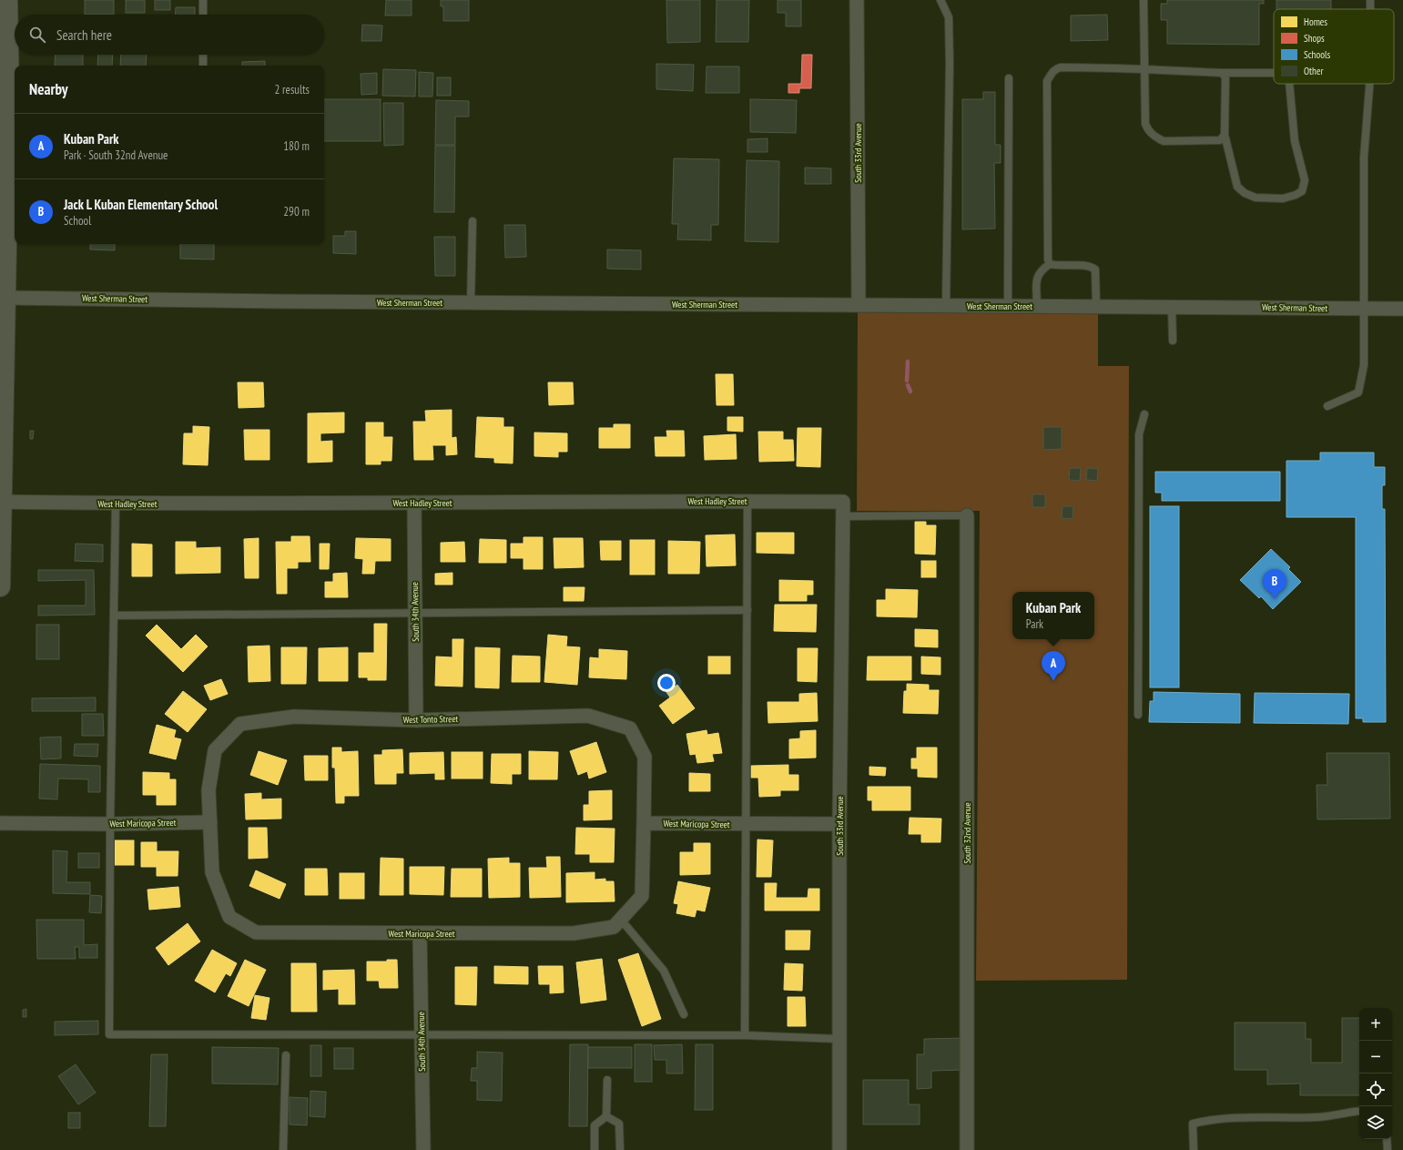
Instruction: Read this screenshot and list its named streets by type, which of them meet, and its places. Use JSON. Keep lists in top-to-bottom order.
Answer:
{
  "streets": {
    "street": [
      "South 33rd Avenue",
      "West Sherman Street",
      "West Hadley Street",
      "South 34th Avenue",
      "West Tonto Street",
      "West Maricopa Street",
      "South 32nd Avenue"
    ]
  },
  "crossings": [
    ["South 33rd Avenue", "West Sherman Street"],
    ["South 33rd Avenue", "West Hadley Street"],
    ["South 33rd Avenue", "West Maricopa Street"],
    ["West Hadley Street", "South 34th Avenue"],
    ["South 34th Avenue", "West Tonto Street"],
    ["South 34th Avenue", "West Maricopa Street"],
    ["West Tonto Street", "West Maricopa Street"]
  ],
  "legend": [
    "Homes",
    "Shops",
    "Schools",
    "Other"
  ],
  "page": {
    "search": "Search here",
    "heading": ["Nearby", "2 results"],
    "list": [
      {
        "mark": "A",
        "name": "Kuban Park",
        "note": "Park · South 32nd Avenue",
        "value": "180 m"
      },
      {
        "mark": "B",
        "name": "Jack L Kuban Elementary School",
        "note": "School",
        "value": "290 m"
      }
    ],
    "pins": ["B", "A"],
    "popup": ["Kuban Park", "Park"],
    "map_buttons": ["+", "−"]
  }
}
